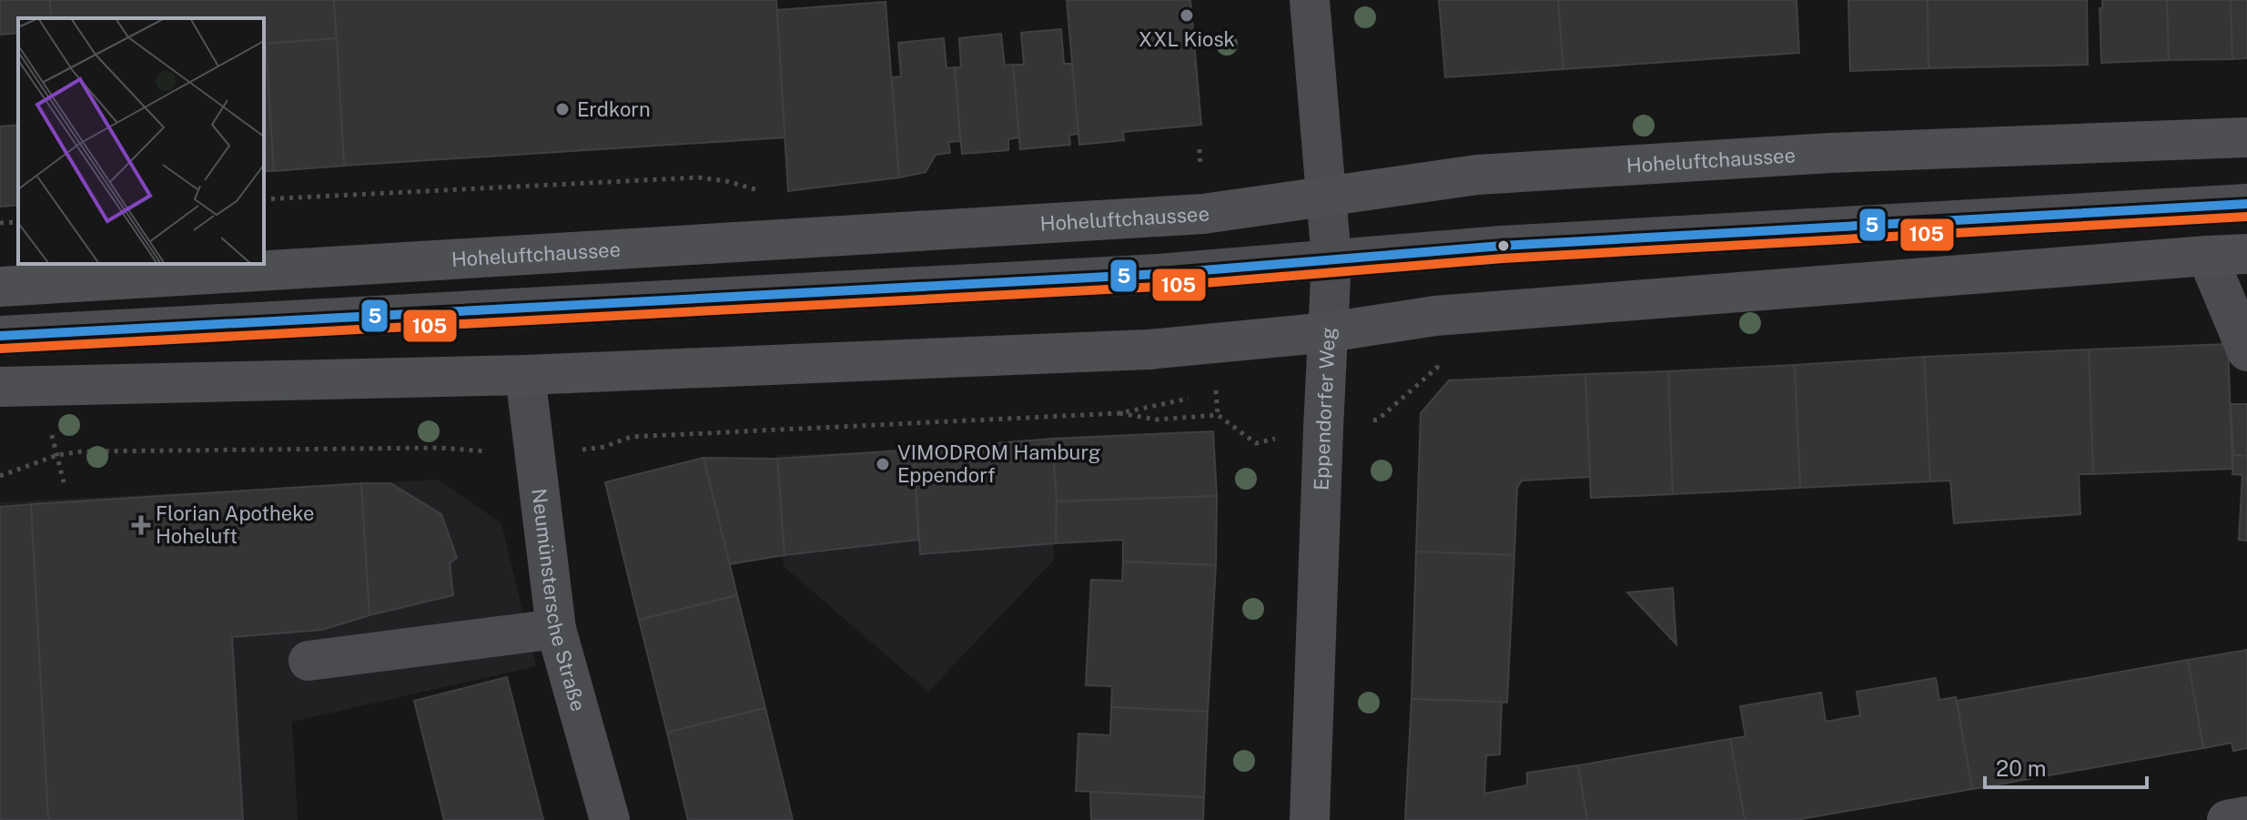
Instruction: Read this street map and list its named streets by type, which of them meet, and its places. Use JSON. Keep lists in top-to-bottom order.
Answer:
{
  "streets": {
    "main road": ["Hoheluftchaussee"],
    "street": ["Eppendorfer Weg", "Neumünstersche Straße"]
  },
  "crossings": [
    ["Hoheluftchaussee", "Eppendorfer Weg"]
  ],
  "places": {
    "other": ["XXL Kiosk", "Erdkorn", "VIMODROM Hamburg Eppendorf"],
    "health": ["Florian Apotheke Hoheluft"]
  },
  "lines": ["transit line 5", "transit line 105"],
  "scale_bar": "20 m"
}
